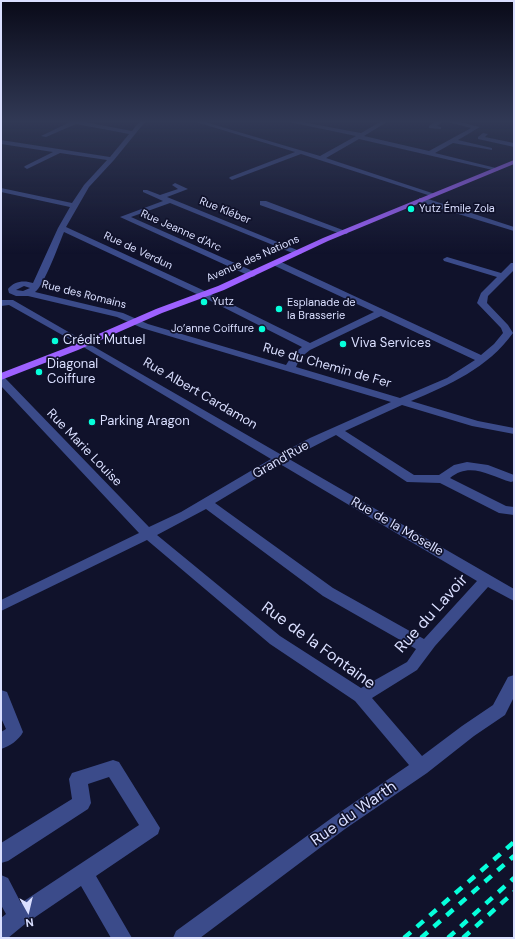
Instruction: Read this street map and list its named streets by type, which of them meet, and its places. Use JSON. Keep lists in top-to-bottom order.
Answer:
{
  "streets": {
    "main road": ["Avenue des Nations"],
    "street": [
      "Rue Kléber",
      "Rue Jeanne d'Arc",
      "Rue de Verdun",
      "Rue des Romains",
      "Rue du Chemin de Fer",
      "Rue Albert Cardamon",
      "Rue Marie Louise",
      "Grand'Rue",
      "Rue de la Moselle",
      "Rue du Lavoir",
      "Rue de la Fontaine",
      "Rue du Warth"
    ]
  },
  "crossings": [
    ["Rue Kléber", "Rue Jeanne d'Arc"],
    ["Rue Kléber", "Avenue des Nations"],
    ["Rue Jeanne d'Arc", "Avenue des Nations"],
    ["Rue de Verdun", "Avenue des Nations"],
    ["Rue de Verdun", "Rue des Romains"],
    ["Avenue des Nations", "Rue des Romains"],
    ["Avenue des Nations", "Rue du Chemin de Fer"],
    ["Avenue des Nations", "Rue Albert Cardamon"],
    ["Rue des Romains", "Rue du Chemin de Fer"],
    ["Rue du Chemin de Fer", "Grand'Rue"],
    ["Rue Albert Cardamon", "Grand'Rue"],
    ["Rue Albert Cardamon", "Rue de la Moselle"],
    ["Rue Marie Louise", "Grand'Rue"],
    ["Rue Marie Louise", "Rue de la Fontaine"],
    ["Grand'Rue", "Rue de la Moselle"],
    ["Grand'Rue", "Rue de la Fontaine"],
    ["Rue de la Moselle", "Rue du Lavoir"],
    ["Rue du Lavoir", "Rue de la Fontaine"],
    ["Rue de la Fontaine", "Rue du Warth"]
  ],
  "places": [
    "Yutz Émile Zola",
    "Yutz",
    "Esplanade de la Brasserie",
    "Jo’anne Coiffure",
    "Crédit Mutuel",
    "Viva Services",
    "Diagonal Coiffure",
    "Parking Aragon"
  ],
  "north": "bottom"
}
